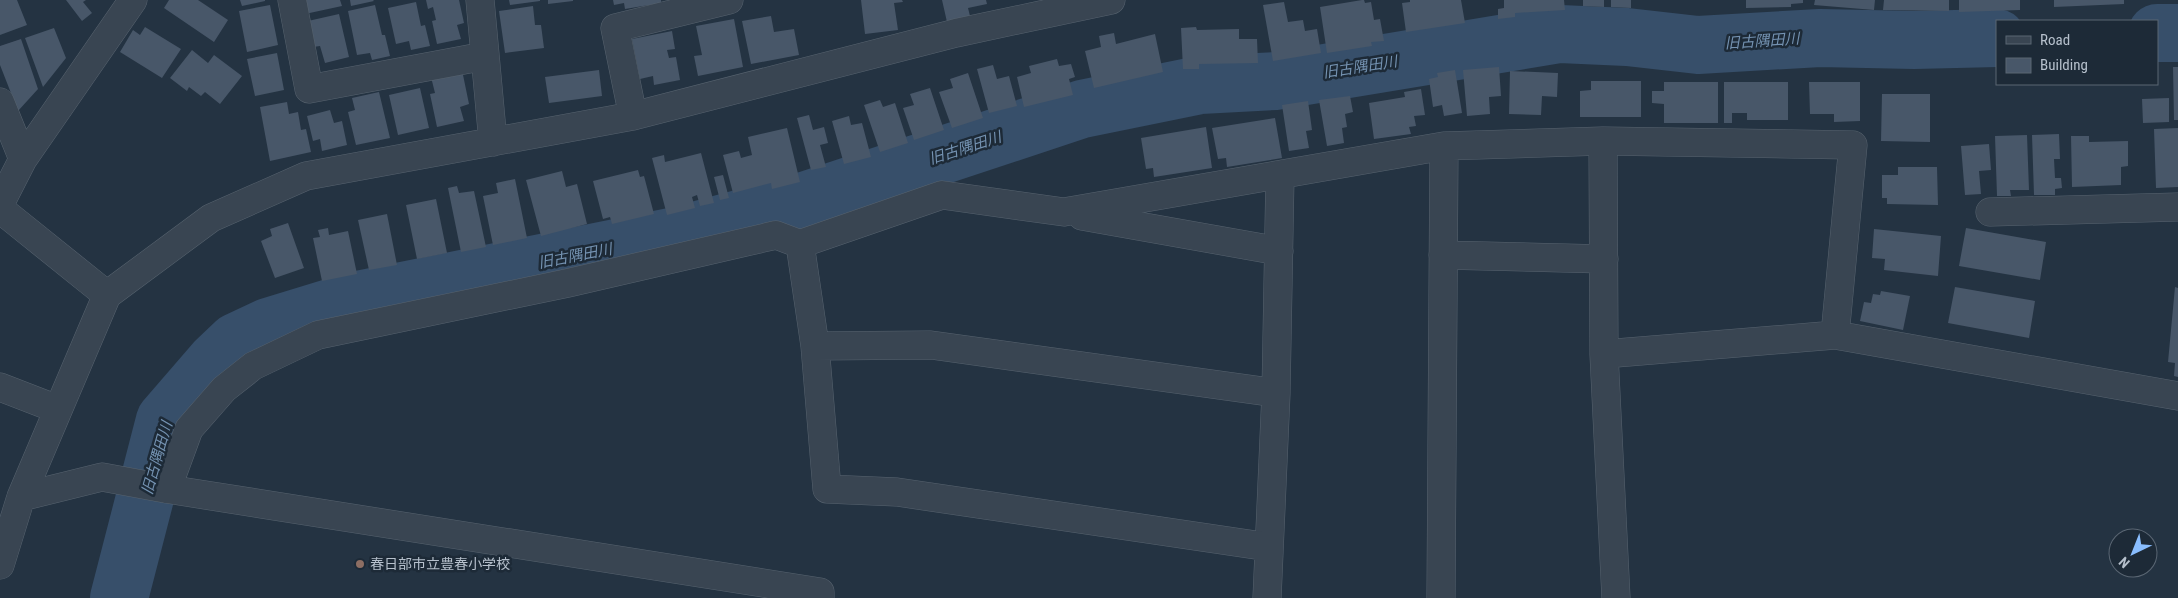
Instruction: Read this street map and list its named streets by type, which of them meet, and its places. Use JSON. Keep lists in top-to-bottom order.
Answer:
{
  "water": ["旧古隅田川"],
  "places": ["春日部市立豊春小学校"],
  "legend": ["Road", "Building"],
  "north": "bottom left"
}
